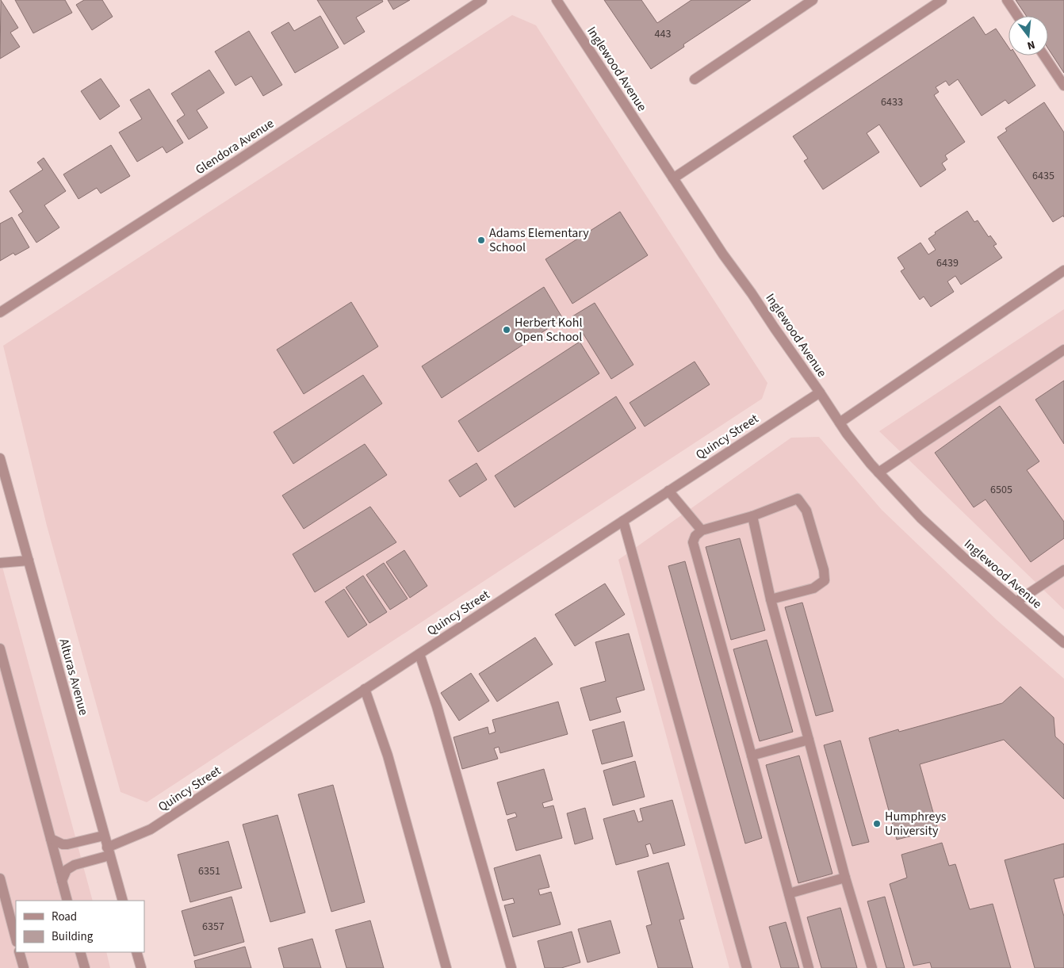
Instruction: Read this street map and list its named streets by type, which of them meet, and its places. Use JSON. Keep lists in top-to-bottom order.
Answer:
{
  "streets": {
    "street": [
      "Inglewood Avenue",
      "Glendora Avenue",
      "Quincy Street",
      "Alturas Avenue"
    ]
  },
  "crossings": [
    ["Inglewood Avenue", "Quincy Street"],
    ["Quincy Street", "Alturas Avenue"]
  ],
  "places": ["Adams Elementary School", "Herbert Kohl Open School", "Humphreys University"],
  "house_numbers": [
    "443",
    "6433",
    "6435",
    "6439",
    "6505",
    "6351",
    "6357"
  ],
  "legend": ["Road", "Building"],
  "north": "bottom"
}
